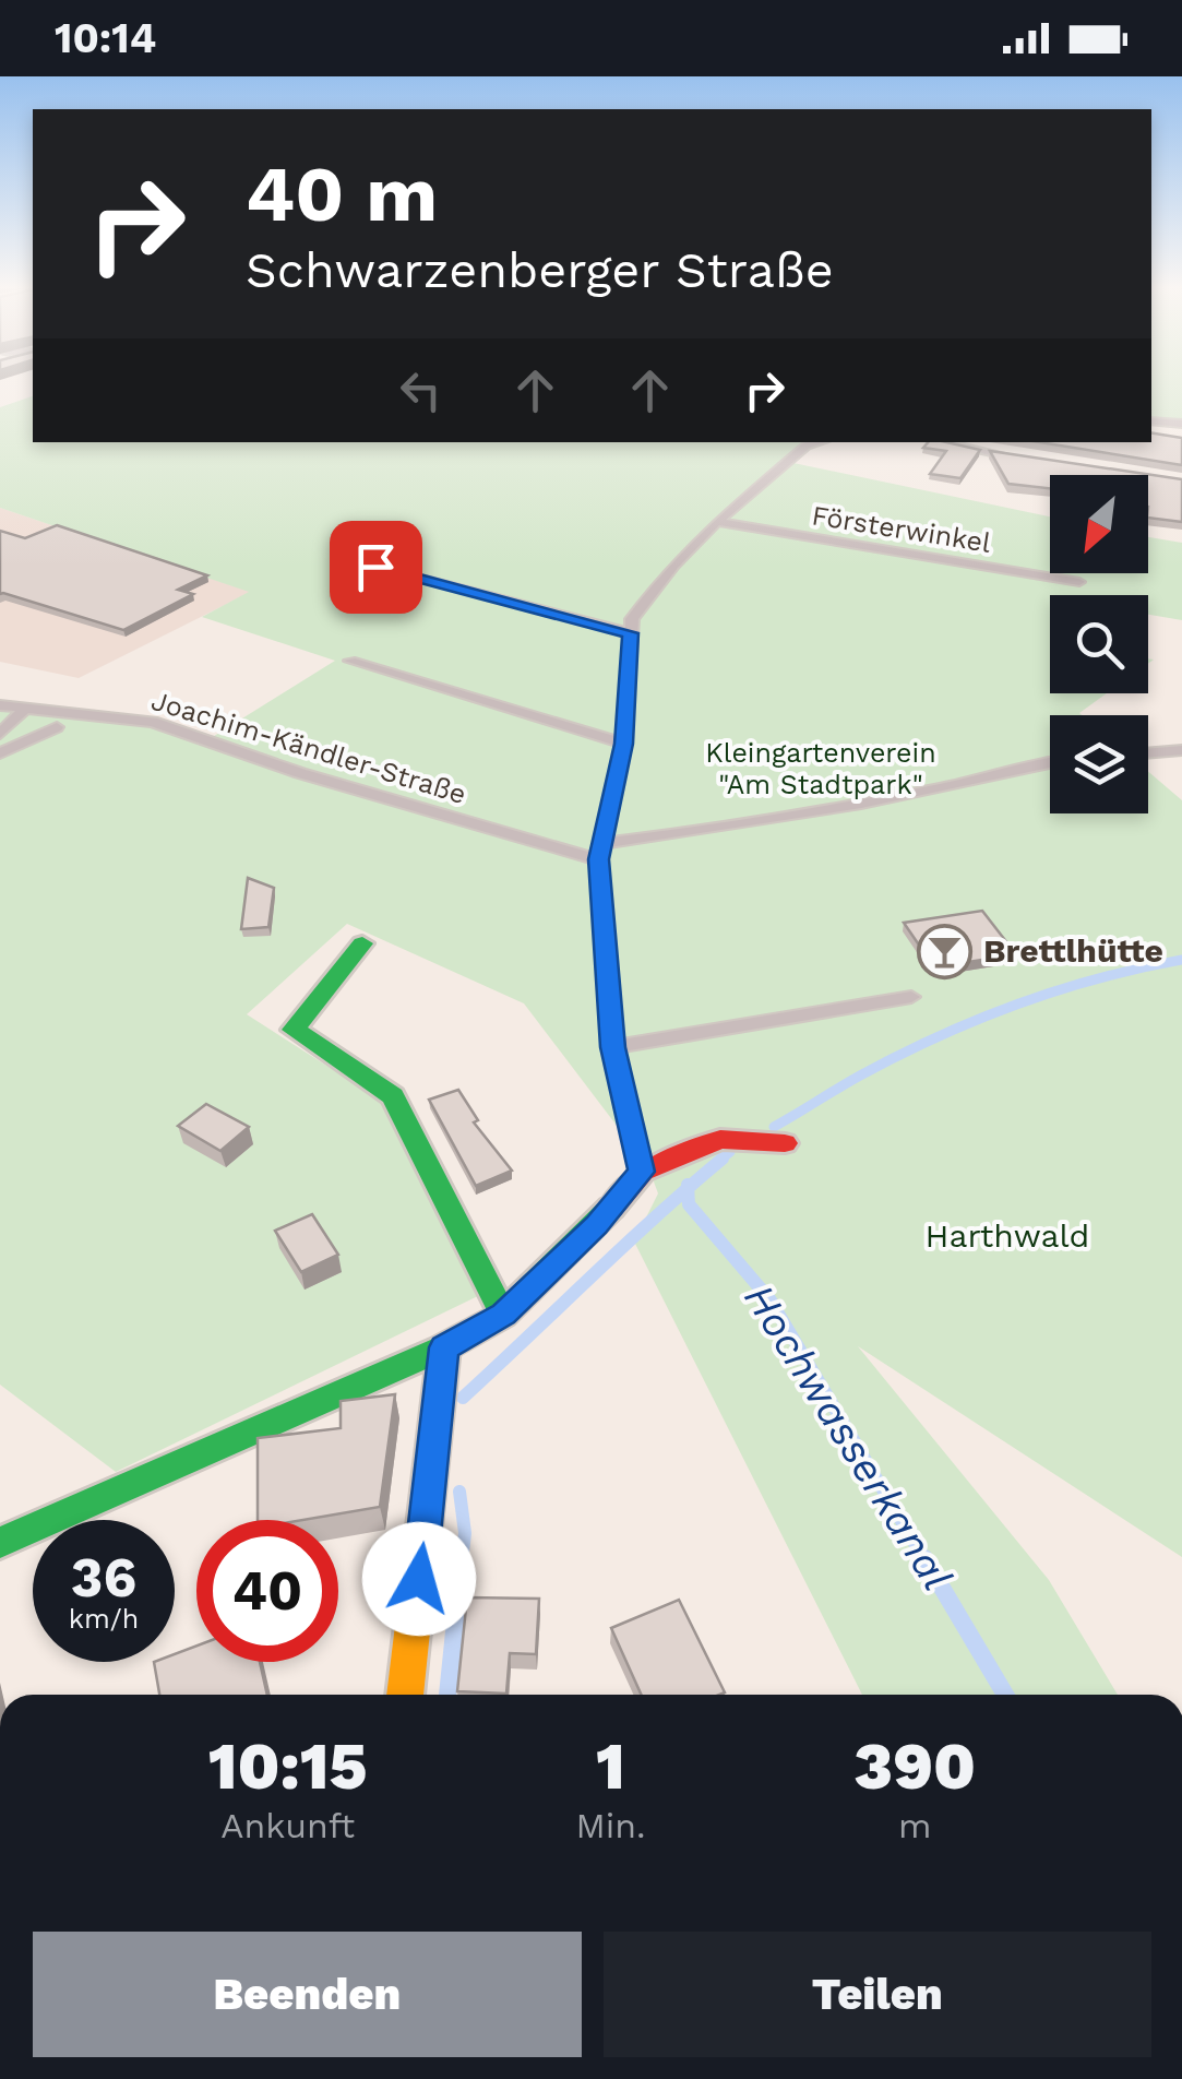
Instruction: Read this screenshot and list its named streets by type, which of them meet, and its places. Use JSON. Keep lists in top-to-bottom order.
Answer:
{
  "streets": {
    "lane": ["Försterwinkel", "Joachim-Kändler-Straße"]
  },
  "crossings": [
    ["Försterwinkel", "Joachim-Kändler-Straße"]
  ],
  "water": ["Hochwasserkanal"],
  "parks": ["Kleingartenverein \"Am Stadtpark\"", "Harthwald"],
  "places": {
    "bar": ["Brettlhütte"]
  },
  "north": "bottom left",
  "page": {
    "status": "10:14",
    "turn": ["40 m", "Schwarzenberger Straße"],
    "speed": "36 km/h",
    "limit": "40",
    "eta": [
      "10:15",
      "Ankunft",
      "1",
      "Min.",
      "390",
      "m"
    ],
    "buttons": ["Beenden", "Teilen"]
  }
}
